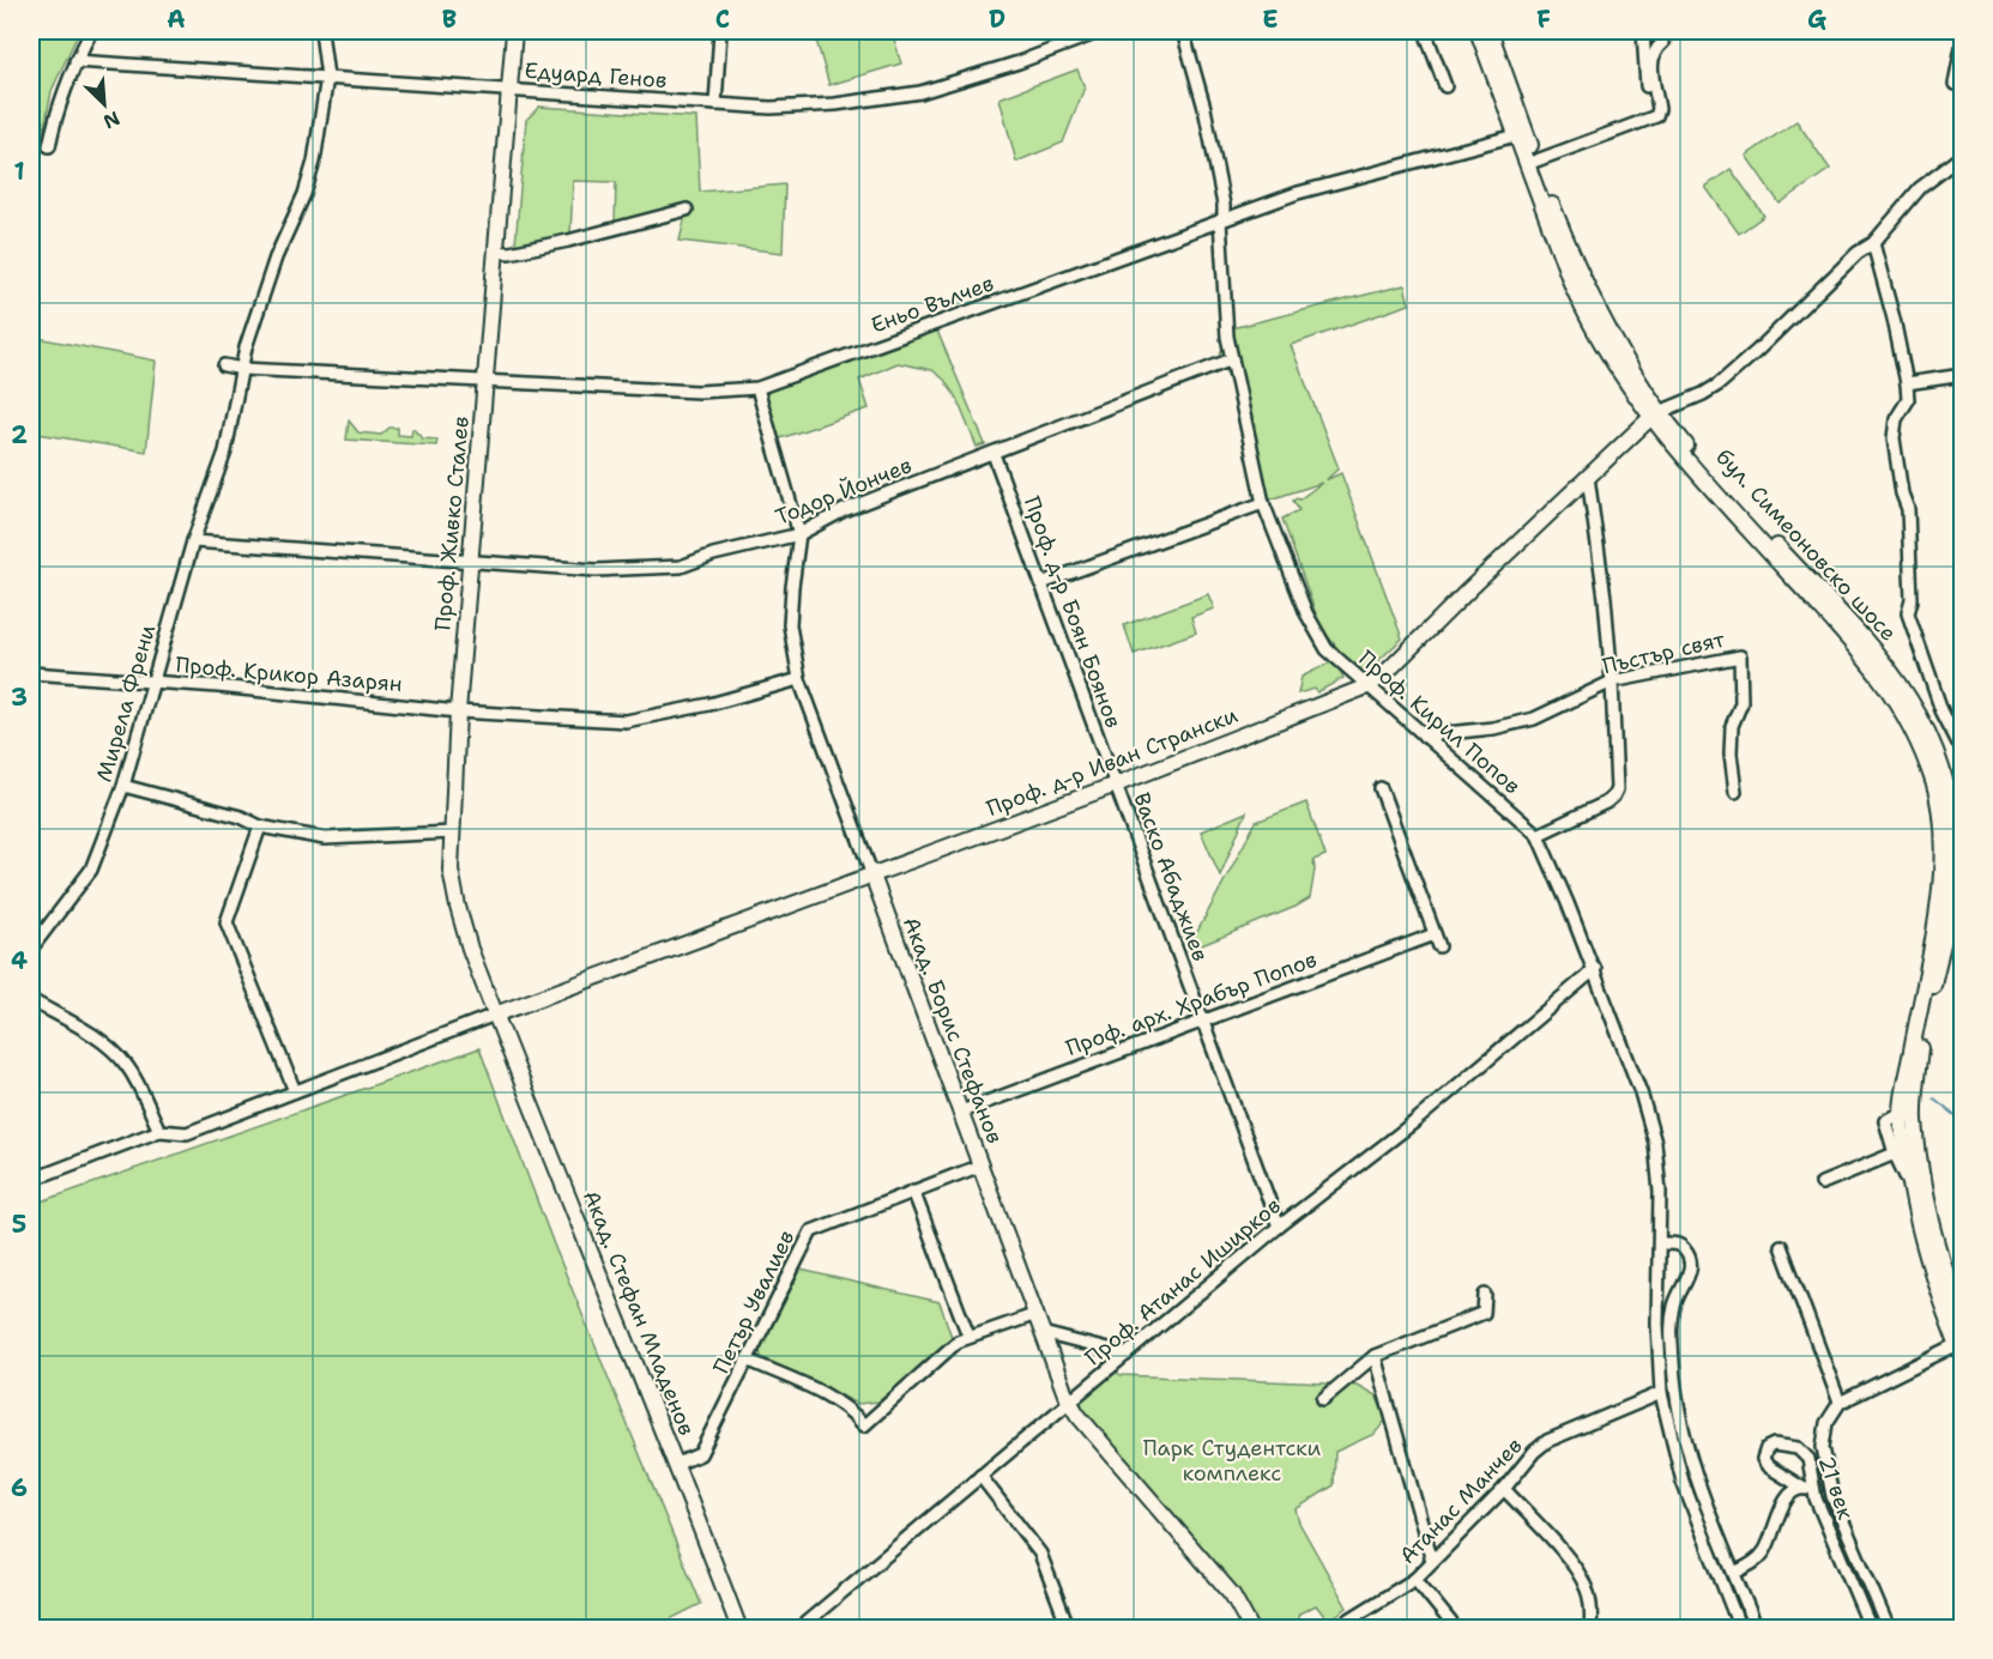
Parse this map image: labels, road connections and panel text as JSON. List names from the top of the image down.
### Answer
{
  "streets": {
    "street": [
      "Едуард Генов",
      "Еньо Вълчев",
      "Тодор Йончев",
      "Проф. Живко Сталев",
      "бул. Симеоновско шосе",
      "Проф. д-р Боян Боянов",
      "Пъстър свят",
      "Проф. Крикор Азарян",
      "Мирела Френи",
      "Проф. Кирил Попов",
      "Проф. д-р Иван Странски",
      "Васко Абаджиев",
      "Проф. арх. Храбър Попов",
      "Акад. Борис Стефанов",
      "Проф. Атанас Иширков",
      "Петър Увалиев",
      "Акад. Стефан Младенов",
      "21 век",
      "Атанас Манчев"
    ]
  },
  "crossings": [
    ["Едуард Генов", "Проф. Живко Сталев"],
    ["Едуард Генов", "Мирела Френи"],
    ["Еньо Вълчев", "Проф. Живко Сталев"],
    ["Еньо Вълчев", "бул. Симеоновско шосе"],
    ["Еньо Вълчев", "Мирела Френи"],
    ["Еньо Вълчев", "Проф. Кирил Попов"],
    ["Еньо Вълчев", "Акад. Борис Стефанов"],
    ["Тодор Йончев", "Проф. Живко Сталев"],
    ["Тодор Йончев", "Проф. д-р Боян Боянов"],
    ["Тодор Йончев", "Мирела Френи"],
    ["Тодор Йончев", "Проф. Кирил Попов"],
    ["Тодор Йончев", "Акад. Борис Стефанов"],
    ["Проф. Живко Сталев", "Проф. Крикор Азарян"],
    ["Проф. Живко Сталев", "Проф. д-р Иван Странски"],
    ["Проф. Живко Сталев", "Акад. Стефан Младенов"],
    ["бул. Симеоновско шосе", "Проф. д-р Иван Странски"],
    ["Проф. д-р Боян Боянов", "Проф. д-р Иван Странски"],
    ["Проф. д-р Боян Боянов", "Васко Абаджиев"],
    ["Пъстър свят", "Проф. Кирил Попов"],
    ["Проф. Крикор Азарян", "Мирела Френи"],
    ["Проф. Крикор Азарян", "Акад. Борис Стефанов"],
    ["Проф. Кирил Попов", "Проф. д-р Иван Странски"],
    ["Проф. Кирил Попов", "Проф. Атанас Иширков"],
    ["Проф. Кирил Попов", "Атанас Манчев"],
    ["Проф. д-р Иван Странски", "Васко Абаджиев"],
    ["Проф. д-р Иван Странски", "Акад. Борис Стефанов"],
    ["Проф. д-р Иван Странски", "Акад. Стефан Младенов"],
    ["Васко Абаджиев", "Проф. арх. Храбър Попов"],
    ["Васко Абаджиев", "Проф. Атанас Иширков"],
    ["Проф. арх. Храбър Попов", "Акад. Борис Стефанов"],
    ["Акад. Борис Стефанов", "Проф. Атанас Иширков"],
    ["Акад. Борис Стефанов", "Петър Увалиев"],
    ["Петър Увалиев", "Акад. Стефан Младенов"]
  ],
  "parks": ["Парк Студентски комплекс"],
  "north": "bottom right",
  "grid": {
    "columns": [
      "A",
      "B",
      "C",
      "D",
      "E",
      "F",
      "G"
    ],
    "rows": [
      "1",
      "2",
      "3",
      "4",
      "5",
      "6"
    ]
  }
}
